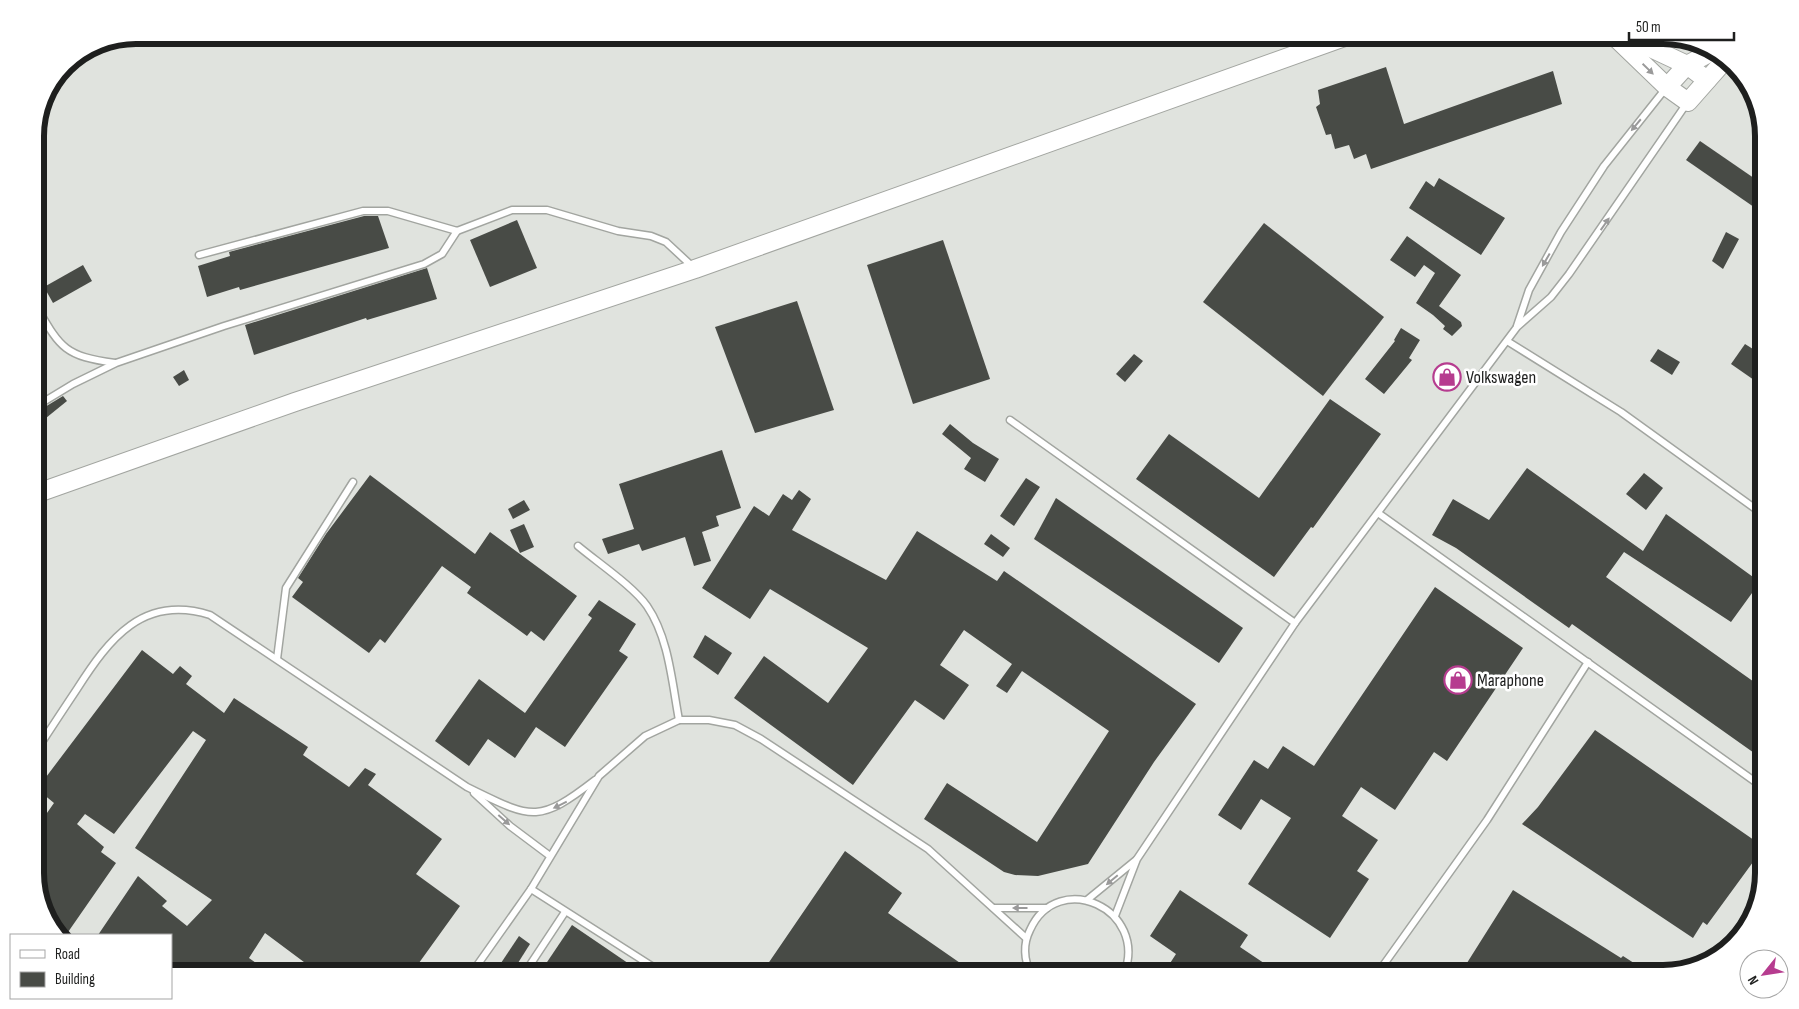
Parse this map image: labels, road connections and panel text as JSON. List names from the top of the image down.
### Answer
{
  "places": {
    "shop": ["Volkswagen", "Maraphone"]
  },
  "legend": ["Road", "Building"],
  "scale_bar": "50 m",
  "north": "bottom left"
}
